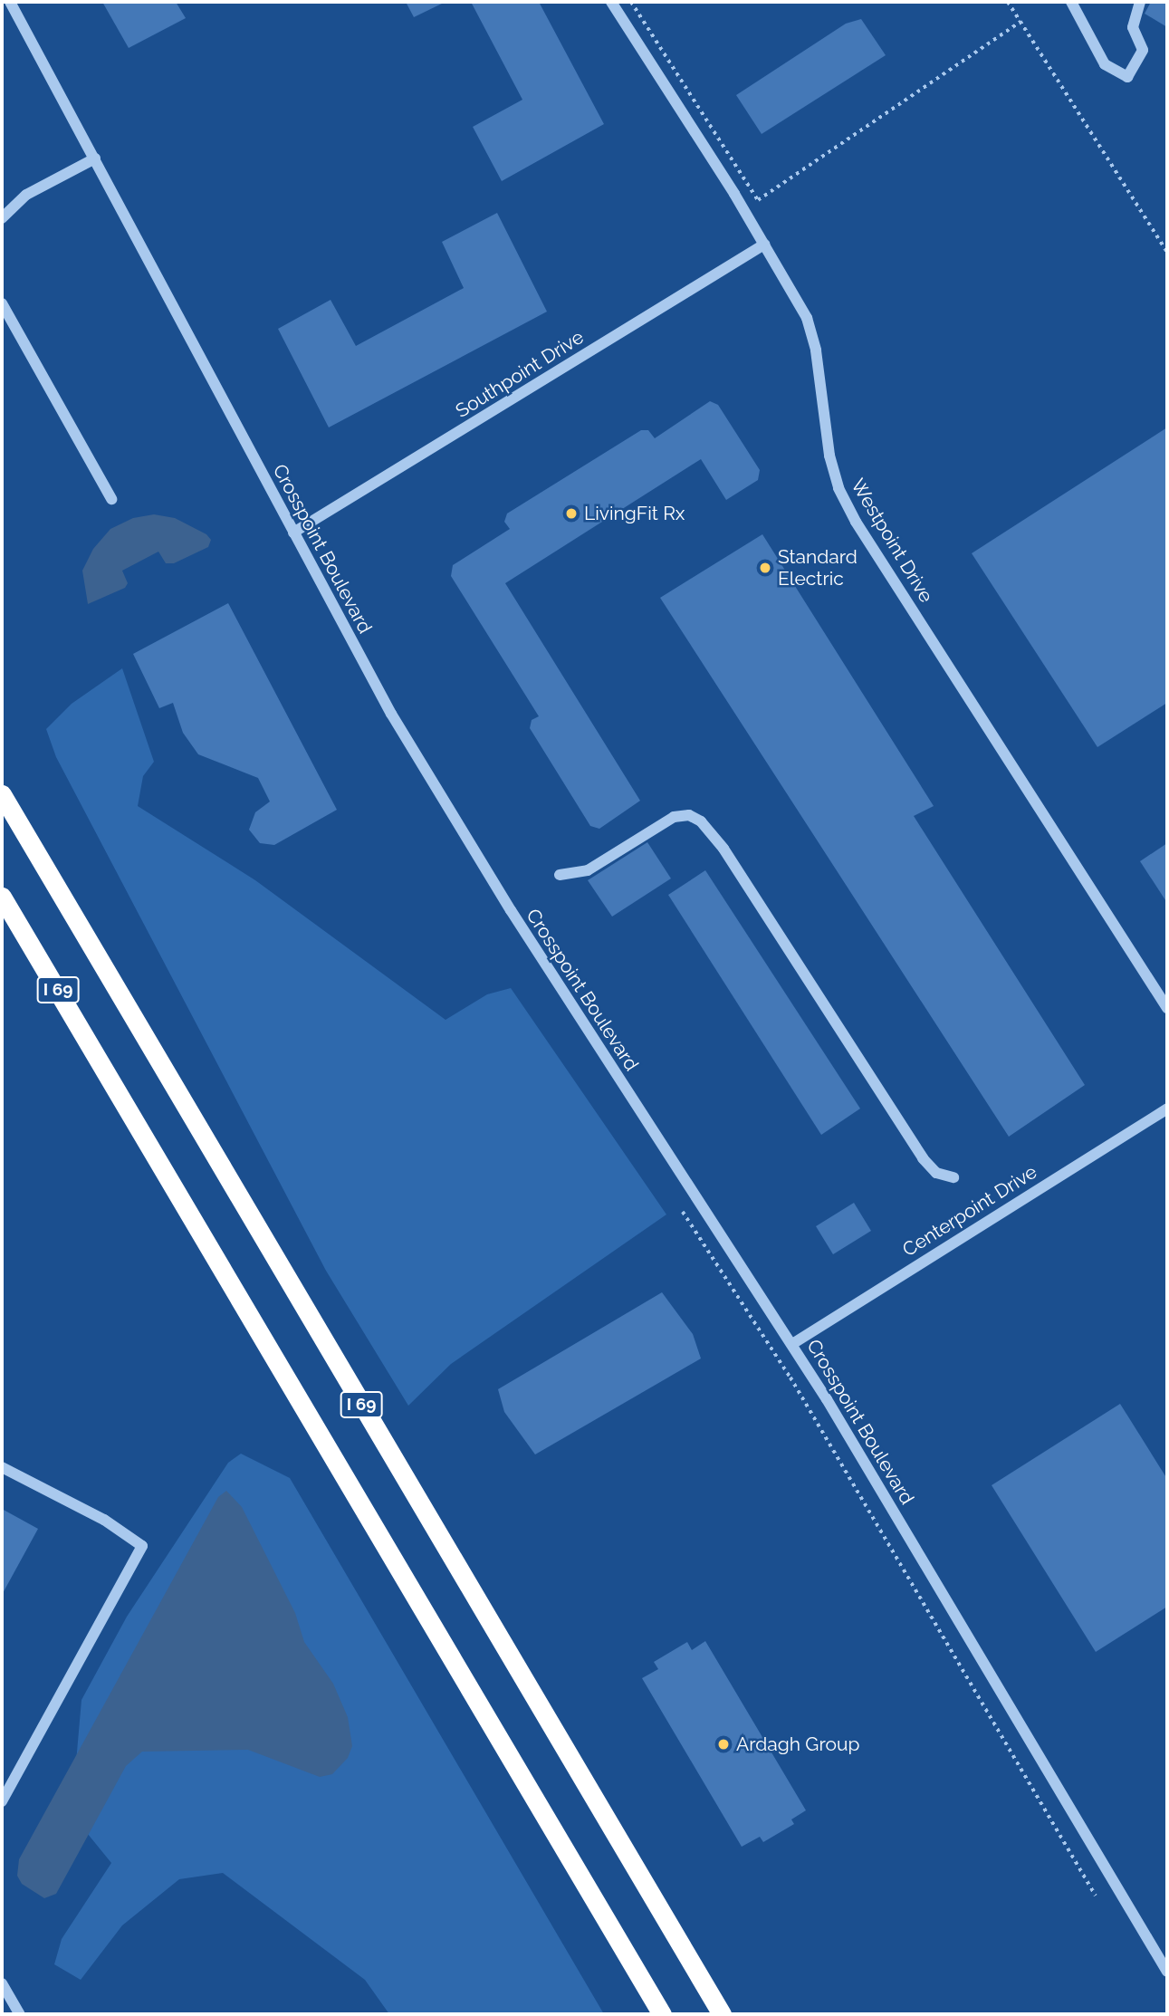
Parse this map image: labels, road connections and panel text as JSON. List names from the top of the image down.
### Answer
{
  "streets": {
    "highway": ["I 69"],
    "street": [
      "Southpoint Drive",
      "Westpoint Drive",
      "Crosspoint Boulevard",
      "Centerpoint Drive"
    ]
  },
  "crossings": [
    ["Southpoint Drive", "Westpoint Drive"],
    ["Southpoint Drive", "Crosspoint Boulevard"],
    ["Crosspoint Boulevard", "Centerpoint Drive"]
  ],
  "places": ["LivingFit Rx", "Standard Electric", "Ardagh Group"]
}
